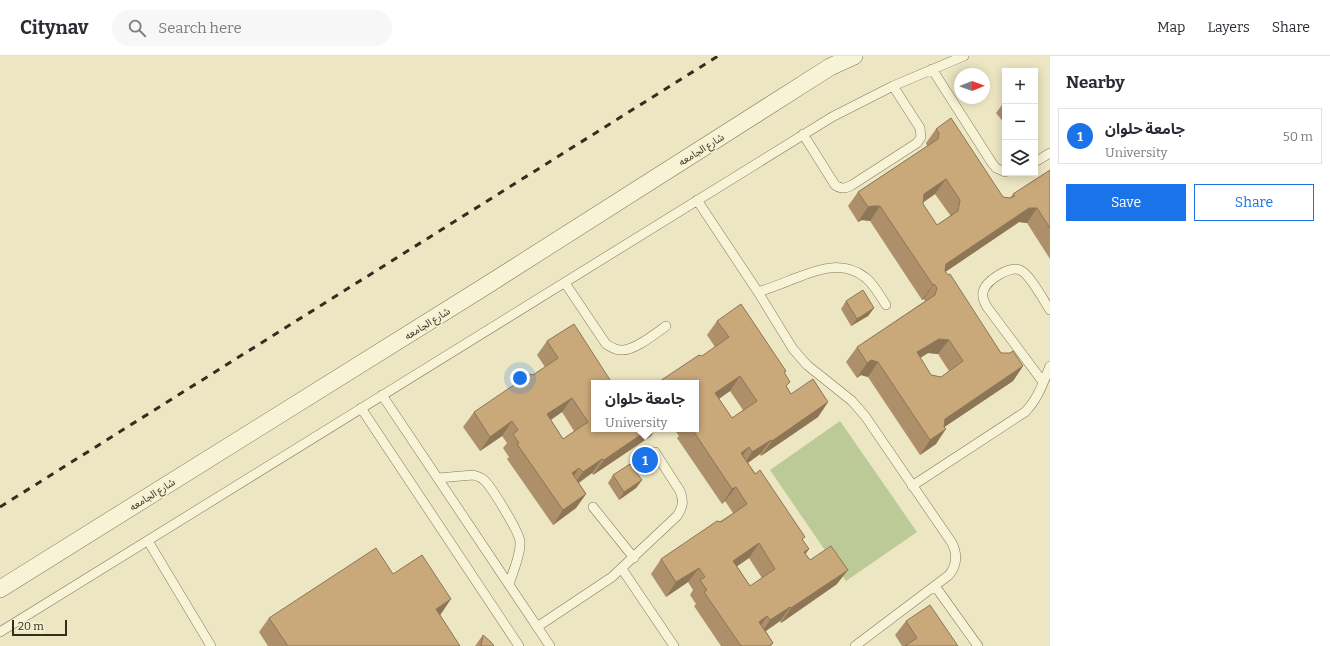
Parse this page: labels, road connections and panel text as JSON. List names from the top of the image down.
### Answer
{
  "streets": {
    "street": ["شارع الجامعه"]
  },
  "scale_bar": "20 m",
  "north": "right",
  "page": {
    "header": "Citynav",
    "search": "Search here",
    "nav": ["Map", "Layers", "Share"],
    "heading": "Nearby",
    "map_buttons": ["+", "−"],
    "list": [
      {
        "mark": "1",
        "name": "جامعة حلوان",
        "note": "University",
        "value": "50 m"
      }
    ],
    "buttons": ["Save", "Share"],
    "popup": ["جامعة حلوان", "University"],
    "pins": "1",
    "scale": "20 m"
  }
}
